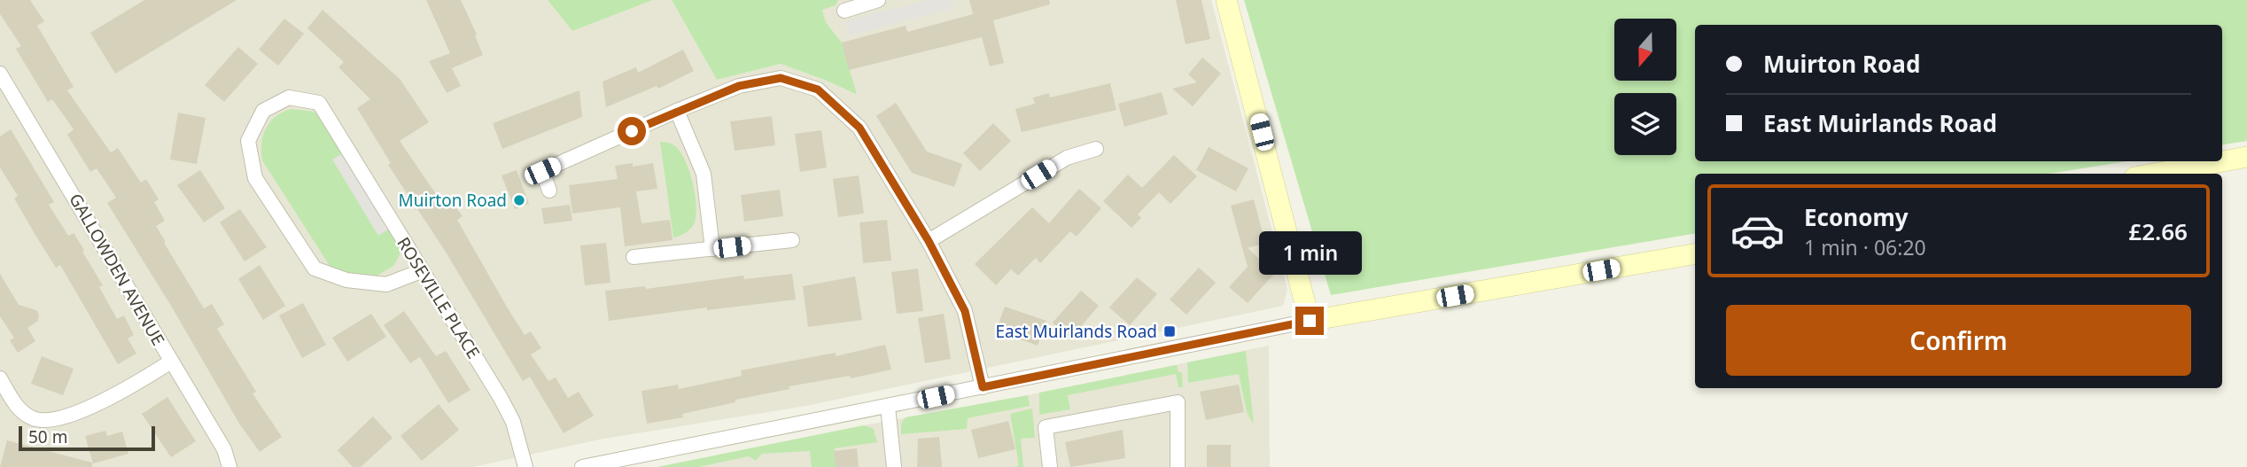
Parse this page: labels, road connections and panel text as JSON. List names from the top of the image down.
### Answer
{
  "streets": {
    "street": ["GALLOWDEN AVENUE", "ROSEVILLE PLACE"]
  },
  "places": {
    "other": ["Muirton Road"],
    "transit": ["East Muirlands Road"]
  },
  "scale_bar": "50 m",
  "north": "bottom",
  "page": {
    "banner": ["Muirton Road", "East Muirlands Road"],
    "list": [
      {
        "name": "Economy",
        "note": "1 min · 06:20",
        "value": "£2.66"
      }
    ],
    "bubble": "1 min",
    "buttons": "Confirm",
    "scale": "50 m"
  }
}
